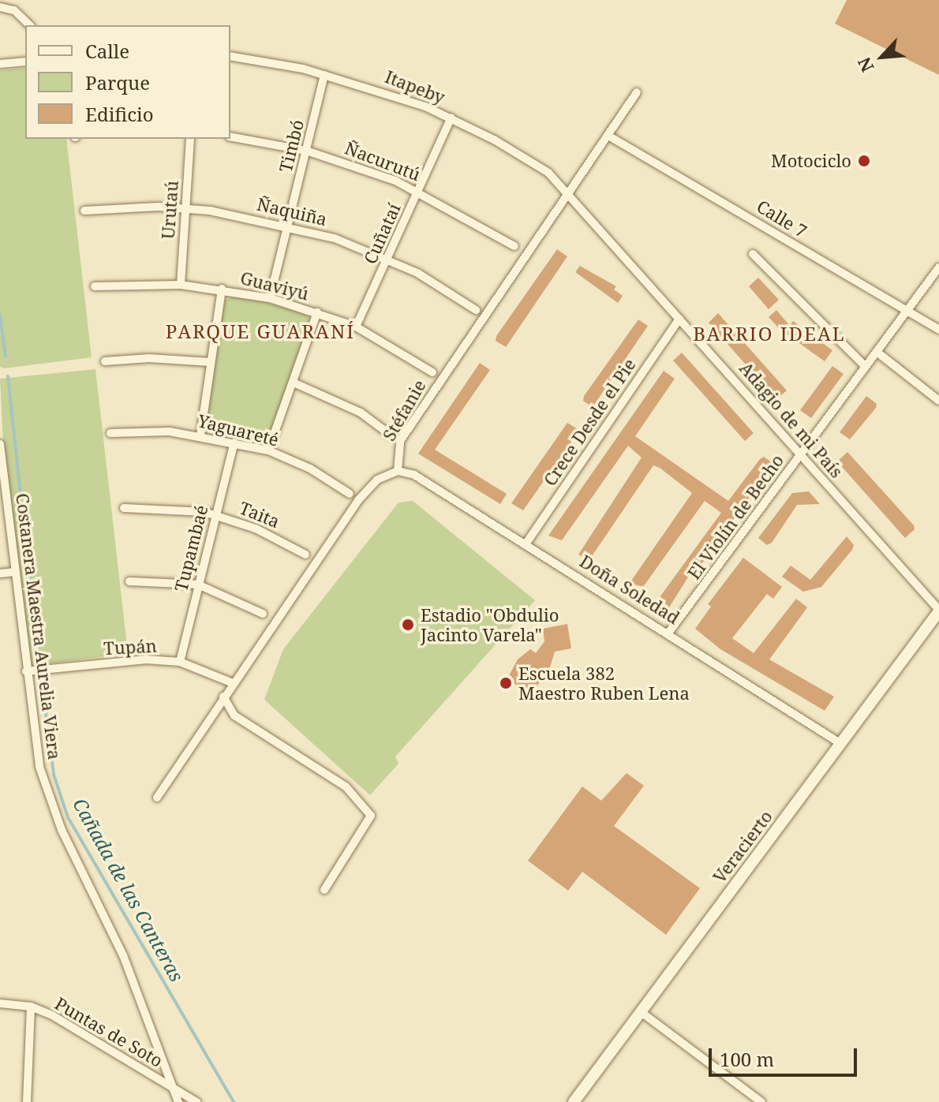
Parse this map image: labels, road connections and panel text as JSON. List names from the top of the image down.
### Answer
{
  "streets": {
    "street": [
      "Itapeby",
      "Timbó",
      "Ñacurutú",
      "Urutaú",
      "Ñaquiña",
      "Calle 7",
      "Cuñataí",
      "Guaviyú",
      "Stéfanie",
      "Adagio de mi País",
      "Crece Desde el Pie",
      "Yaguareté",
      "Taita",
      "El Violín de Becho",
      "Tupambaé",
      "Doña Soledad",
      "Costanera Maestra Aurelia Viera",
      "Tupán",
      "Veracierto",
      "Puntas de Soto"
    ]
  },
  "crossings": [
    ["Itapeby", "Timbó"],
    ["Itapeby", "Cuñataí"],
    ["Itapeby", "Stéfanie"],
    ["Itapeby", "Adagio de mi País"],
    ["Timbó", "Ñacurutú"],
    ["Timbó", "Ñaquiña"],
    ["Timbó", "Guaviyú"],
    ["Ñacurutú", "Cuñataí"],
    ["Urutaú", "Ñaquiña"],
    ["Urutaú", "Guaviyú"],
    ["Ñaquiña", "Cuñataí"],
    ["Calle 7", "Stéfanie"],
    ["Calle 7", "El Violín de Becho"],
    ["Cuñataí", "Guaviyú"],
    ["Stéfanie", "Adagio de mi País"],
    ["Stéfanie", "Doña Soledad"],
    ["Adagio de mi País", "Crece Desde el Pie"],
    ["Adagio de mi País", "El Violín de Becho"],
    ["Adagio de mi País", "Veracierto"],
    ["Crece Desde el Pie", "Doña Soledad"],
    ["Yaguareté", "Tupambaé"],
    ["Taita", "Tupambaé"],
    ["El Violín de Becho", "Doña Soledad"],
    ["Tupambaé", "Tupán"],
    ["Doña Soledad", "Veracierto"],
    ["Costanera Maestra Aurelia Viera", "Tupán"],
    ["Costanera Maestra Aurelia Viera", "Puntas de Soto"]
  ],
  "districts": ["PARQUE GUARANÍ", "BARRIO IDEAL"],
  "water": ["Cañada de las Canteras"],
  "places": ["Motociclo", "Estadio \"Obdulio Jacinto Varela\"", "Escuela 382 Maestro Ruben Lena"],
  "legend": ["Calle", "Parque", "Edificio"],
  "scale_bar": "100 m",
  "north": "bottom left"
}
